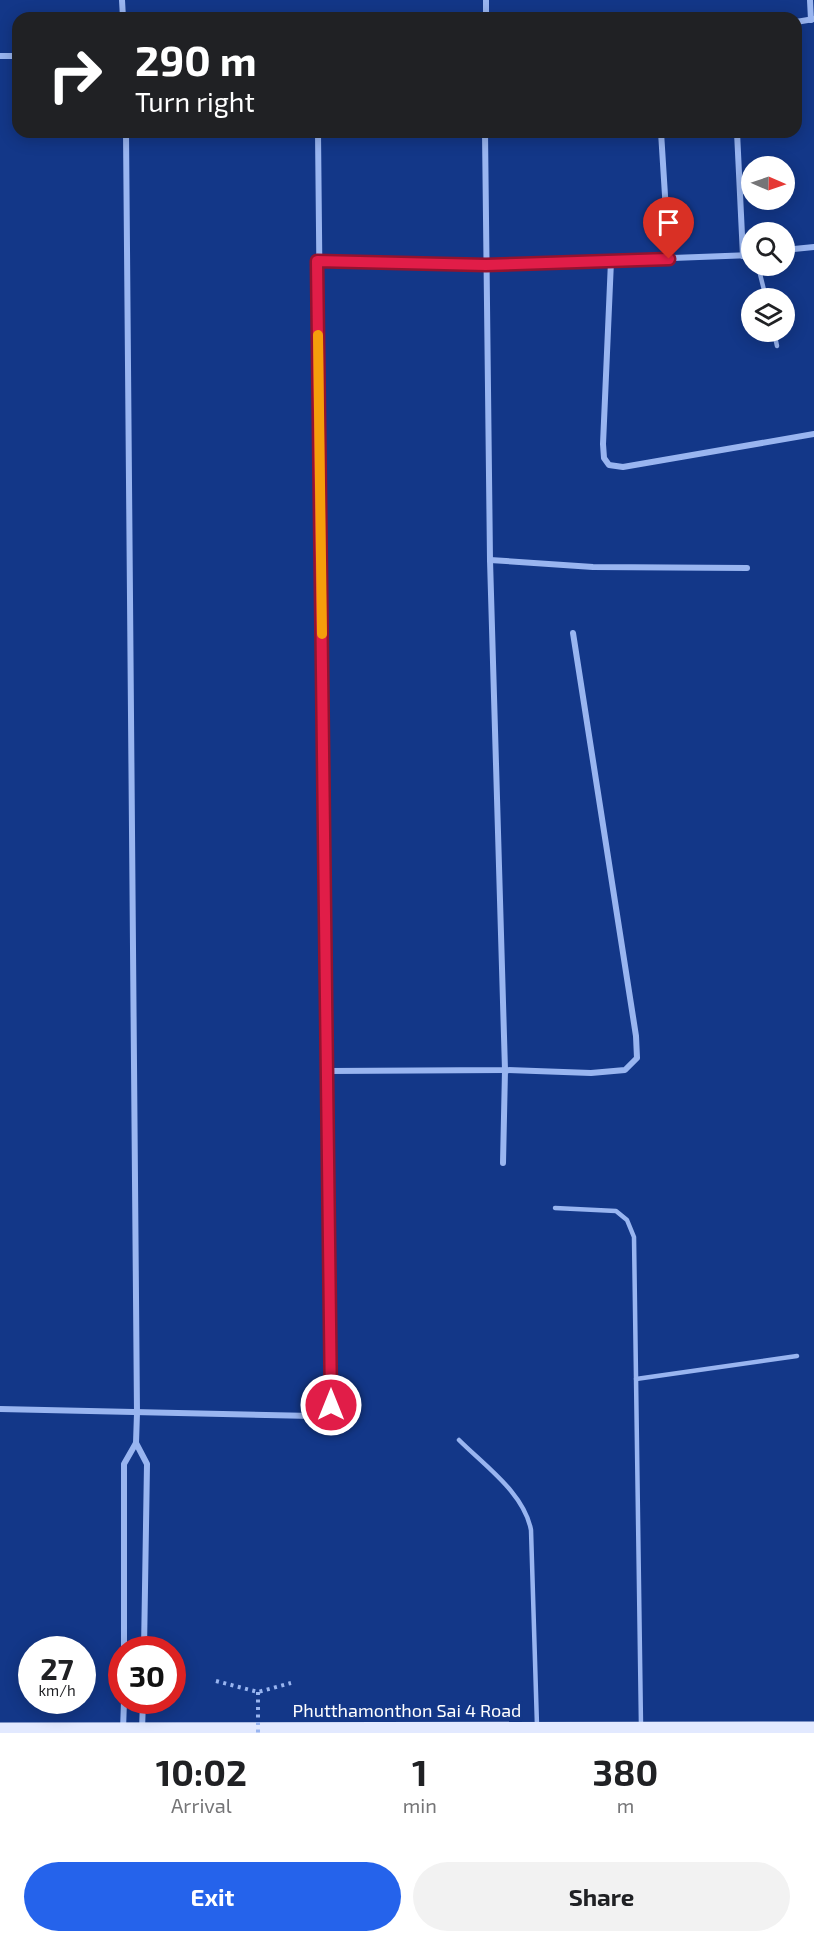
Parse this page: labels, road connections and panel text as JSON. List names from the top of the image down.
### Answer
{
  "streets": {
    "main road": ["Phutthamonthon Sai 4 Road"]
  },
  "north": "right",
  "page": {
    "turn": ["290 m", "Turn right"],
    "speed": "27 km/h",
    "limit": "30",
    "eta": [
      "10:02",
      "Arrival",
      "1",
      "min",
      "380",
      "m"
    ],
    "buttons": ["Exit", "Share"]
  }
}
